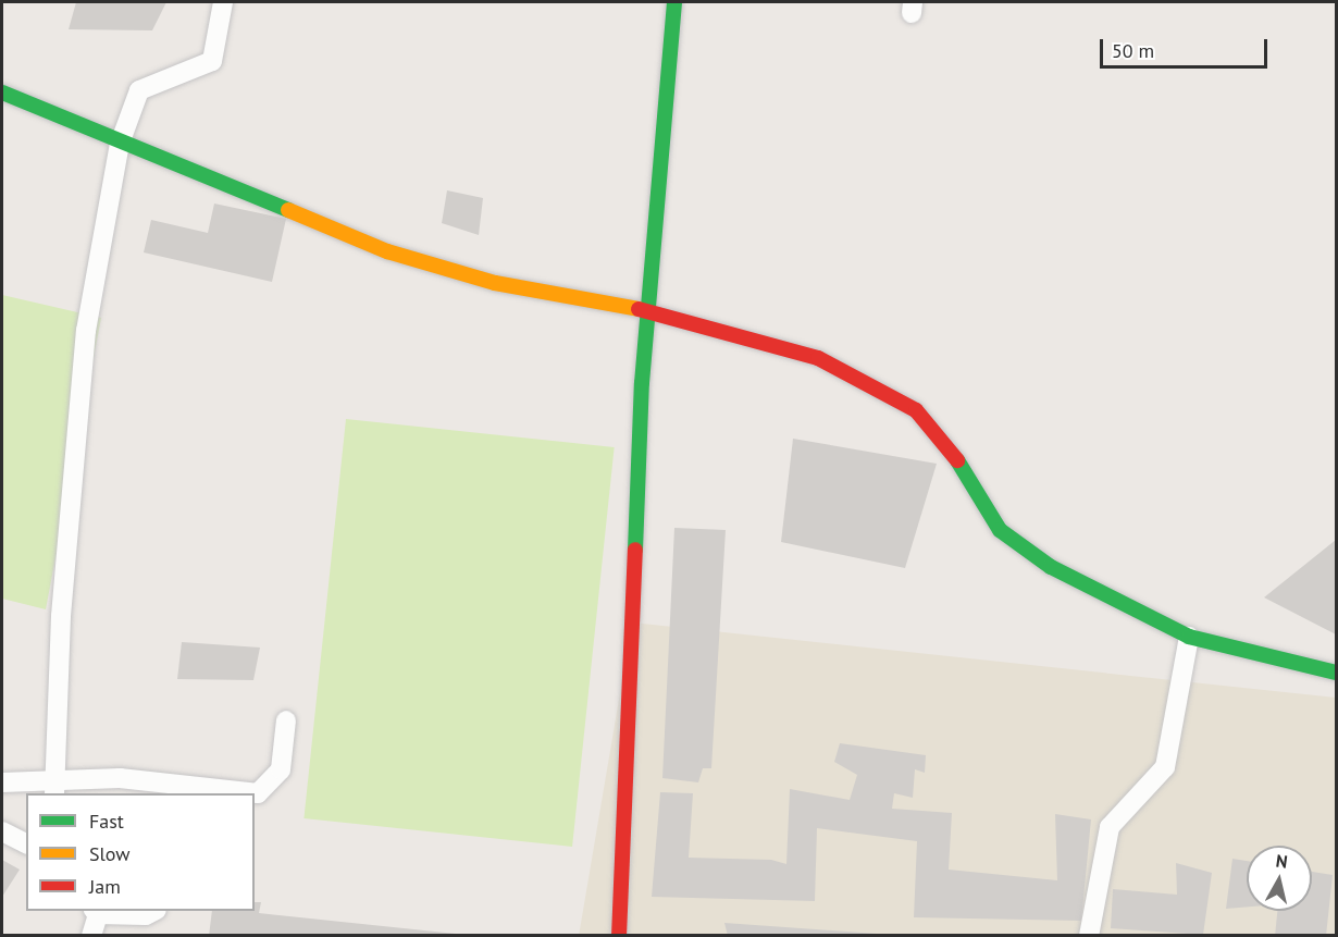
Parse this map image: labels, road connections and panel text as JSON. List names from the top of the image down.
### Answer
{
  "legend": ["Fast", "Slow", "Jam"],
  "scale_bar": "50 m",
  "north": "top"
}
